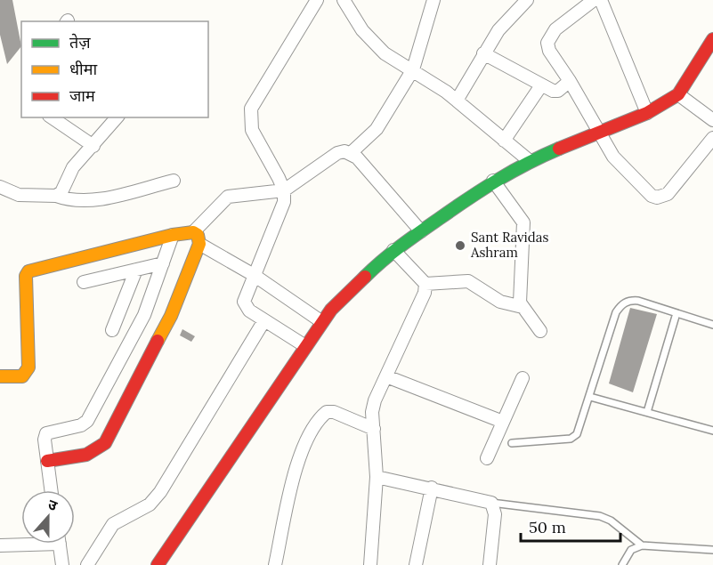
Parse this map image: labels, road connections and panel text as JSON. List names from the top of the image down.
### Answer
{
  "places": ["Sant Ravidas Ashram"],
  "legend": ["तेज़", "धीमा", "जाम"],
  "scale_bar": "50 m",
  "north": "top"
}
